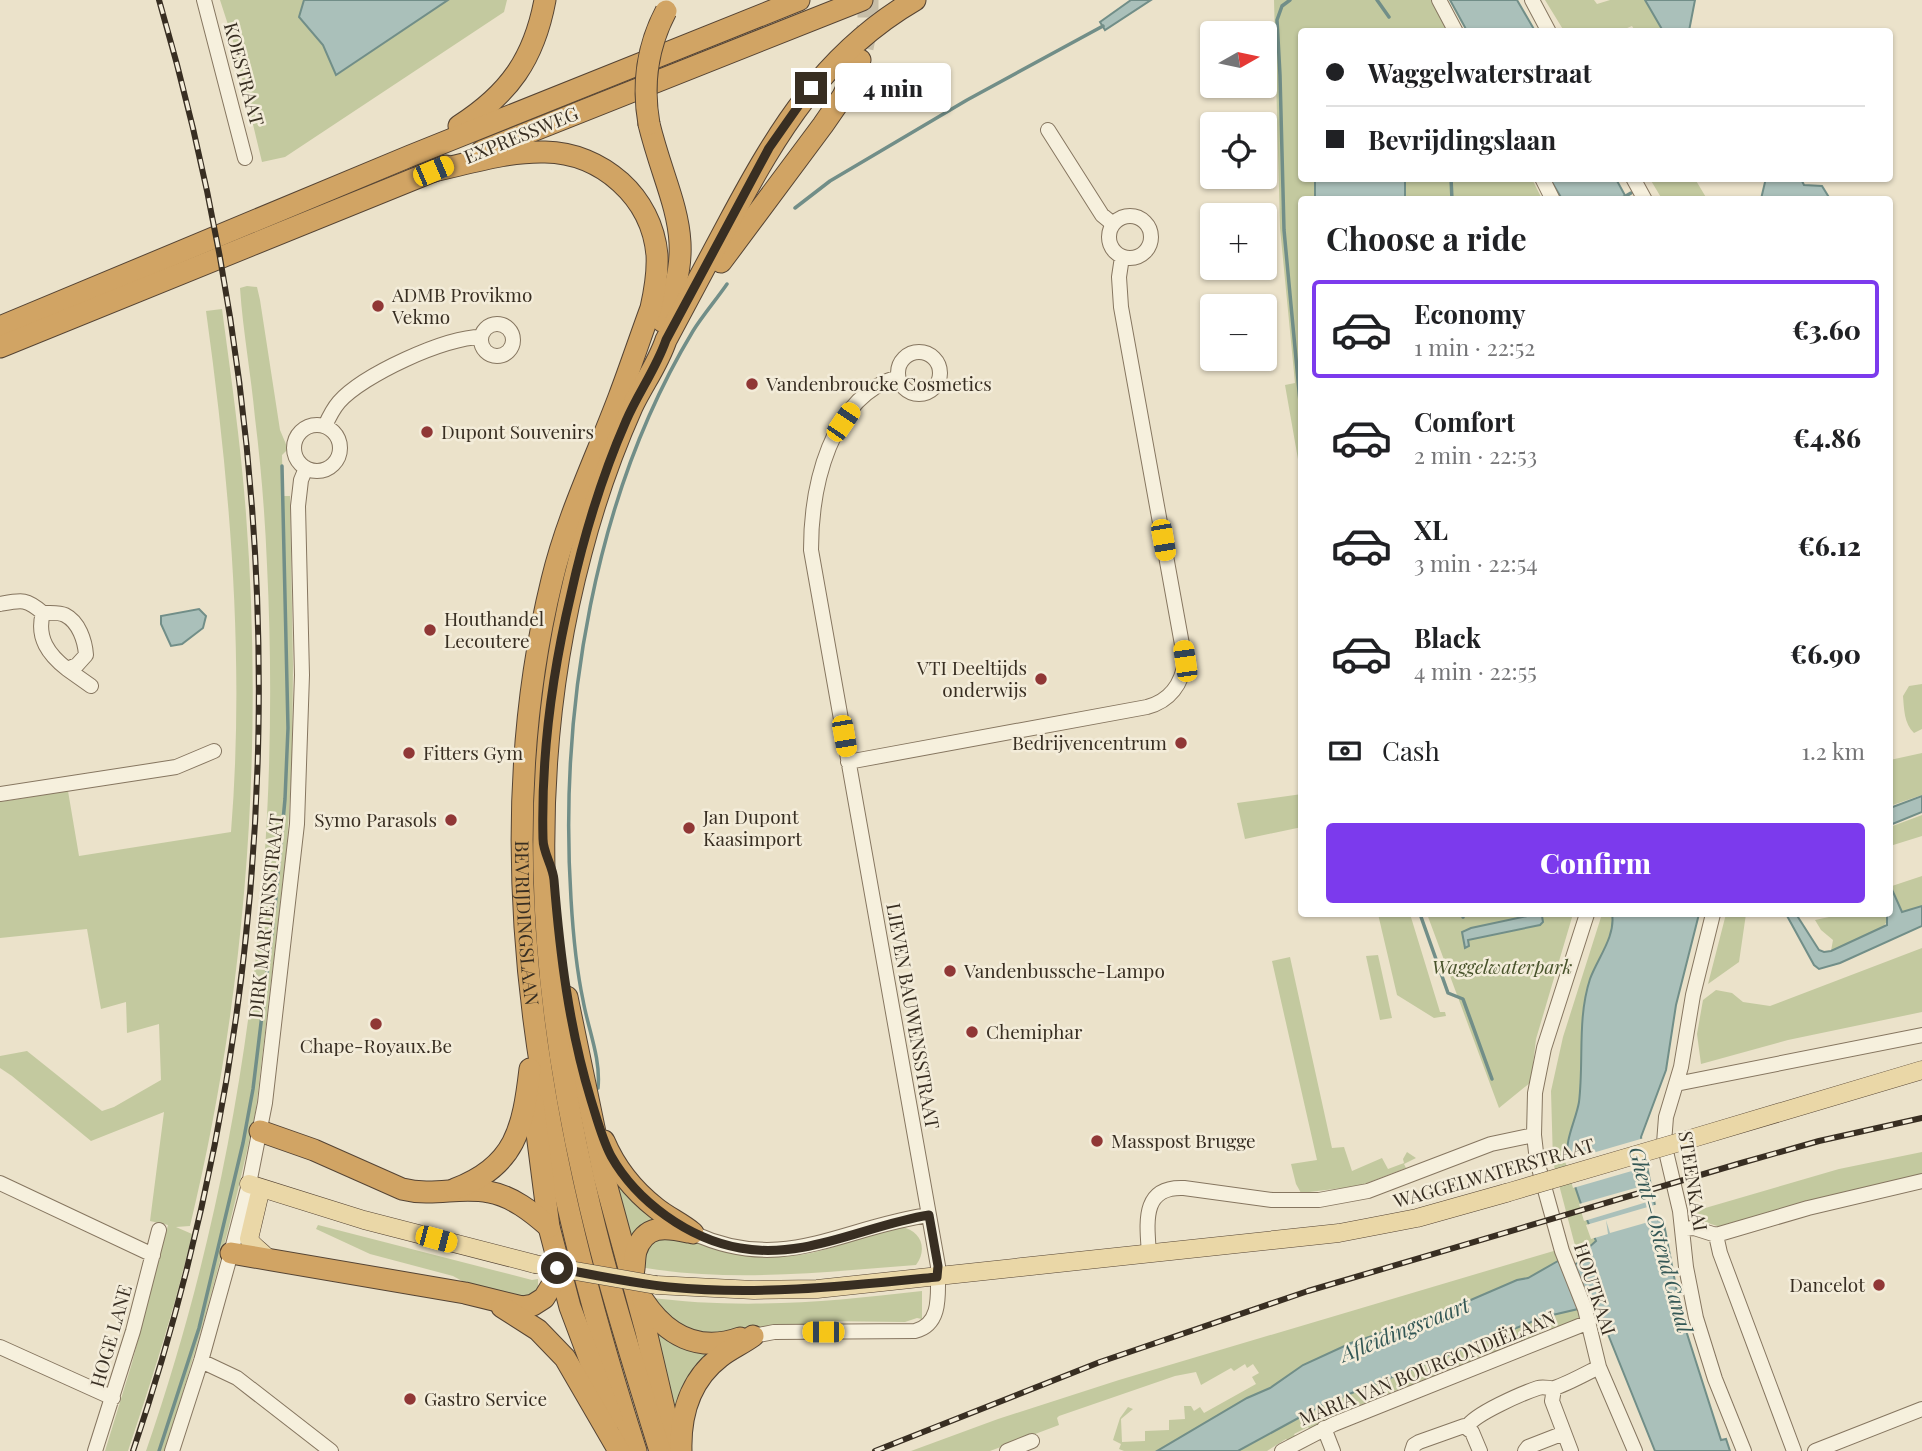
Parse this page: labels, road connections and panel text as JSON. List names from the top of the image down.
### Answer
{
  "streets": {
    "highway": ["EXPRESSWEG", "BEVRIJDINGSLAAN"],
    "main road": ["WAGGELWATERSTRAAT"],
    "street": [
      "KOESTRAAT",
      "DIRK MARTENSSTRAAT",
      "LIEVEN BAUWENSSTRAAT",
      "STEENKAAI",
      "HOUTKAAI",
      "HOGE LANE",
      "MARIA VAN BOURGONDIËLAAN"
    ]
  },
  "crossings": [
    ["DIRK MARTENSSTRAAT", "WAGGELWATERSTRAAT"],
    ["LIEVEN BAUWENSSTRAAT", "WAGGELWATERSTRAAT"],
    ["WAGGELWATERSTRAAT", "HOUTKAAI"],
    ["HOUTKAAI", "MARIA VAN BOURGONDIËLAAN"]
  ],
  "water": ["Ghent–Ostend Canal", "Afleidingsvaart"],
  "parks": ["Waggelwaterpark"],
  "places": [
    "ADMB Provikmo Vekmo",
    "Vandenbroucke Cosmetics",
    "Dupont Souvenirs",
    "Houthandel Lecoutere",
    "VTI Deeltijds onderwijs",
    "Bedrijvencentrum",
    "Fitters Gym",
    "Symo Parasols",
    "Jan Dupont Kaasimport",
    "Vandenbussche-Lampo",
    "Chape-Royaux.Be",
    "Chemiphar",
    "Masspost Brugge",
    "Dancelot",
    "Gastro Service"
  ],
  "north": "right",
  "page": {
    "map_buttons": ["+", "−"],
    "banner": ["Waggelwaterstraat", "Bevrijdingslaan"],
    "bubble": "4 min",
    "heading": "Choose a ride",
    "list": [
      {
        "name": "Economy",
        "note": "1 min · 22:52",
        "value": "€3.60"
      },
      {
        "name": "Comfort",
        "note": "2 min · 22:53",
        "value": "€4.86"
      },
      {
        "name": "XL",
        "note": "3 min · 22:54",
        "value": "€6.12"
      },
      {
        "name": "Black",
        "note": "4 min · 22:55",
        "value": "€6.90"
      }
    ],
    "pay": ["Cash", "1.2 km"],
    "buttons": "Confirm"
  }
}
